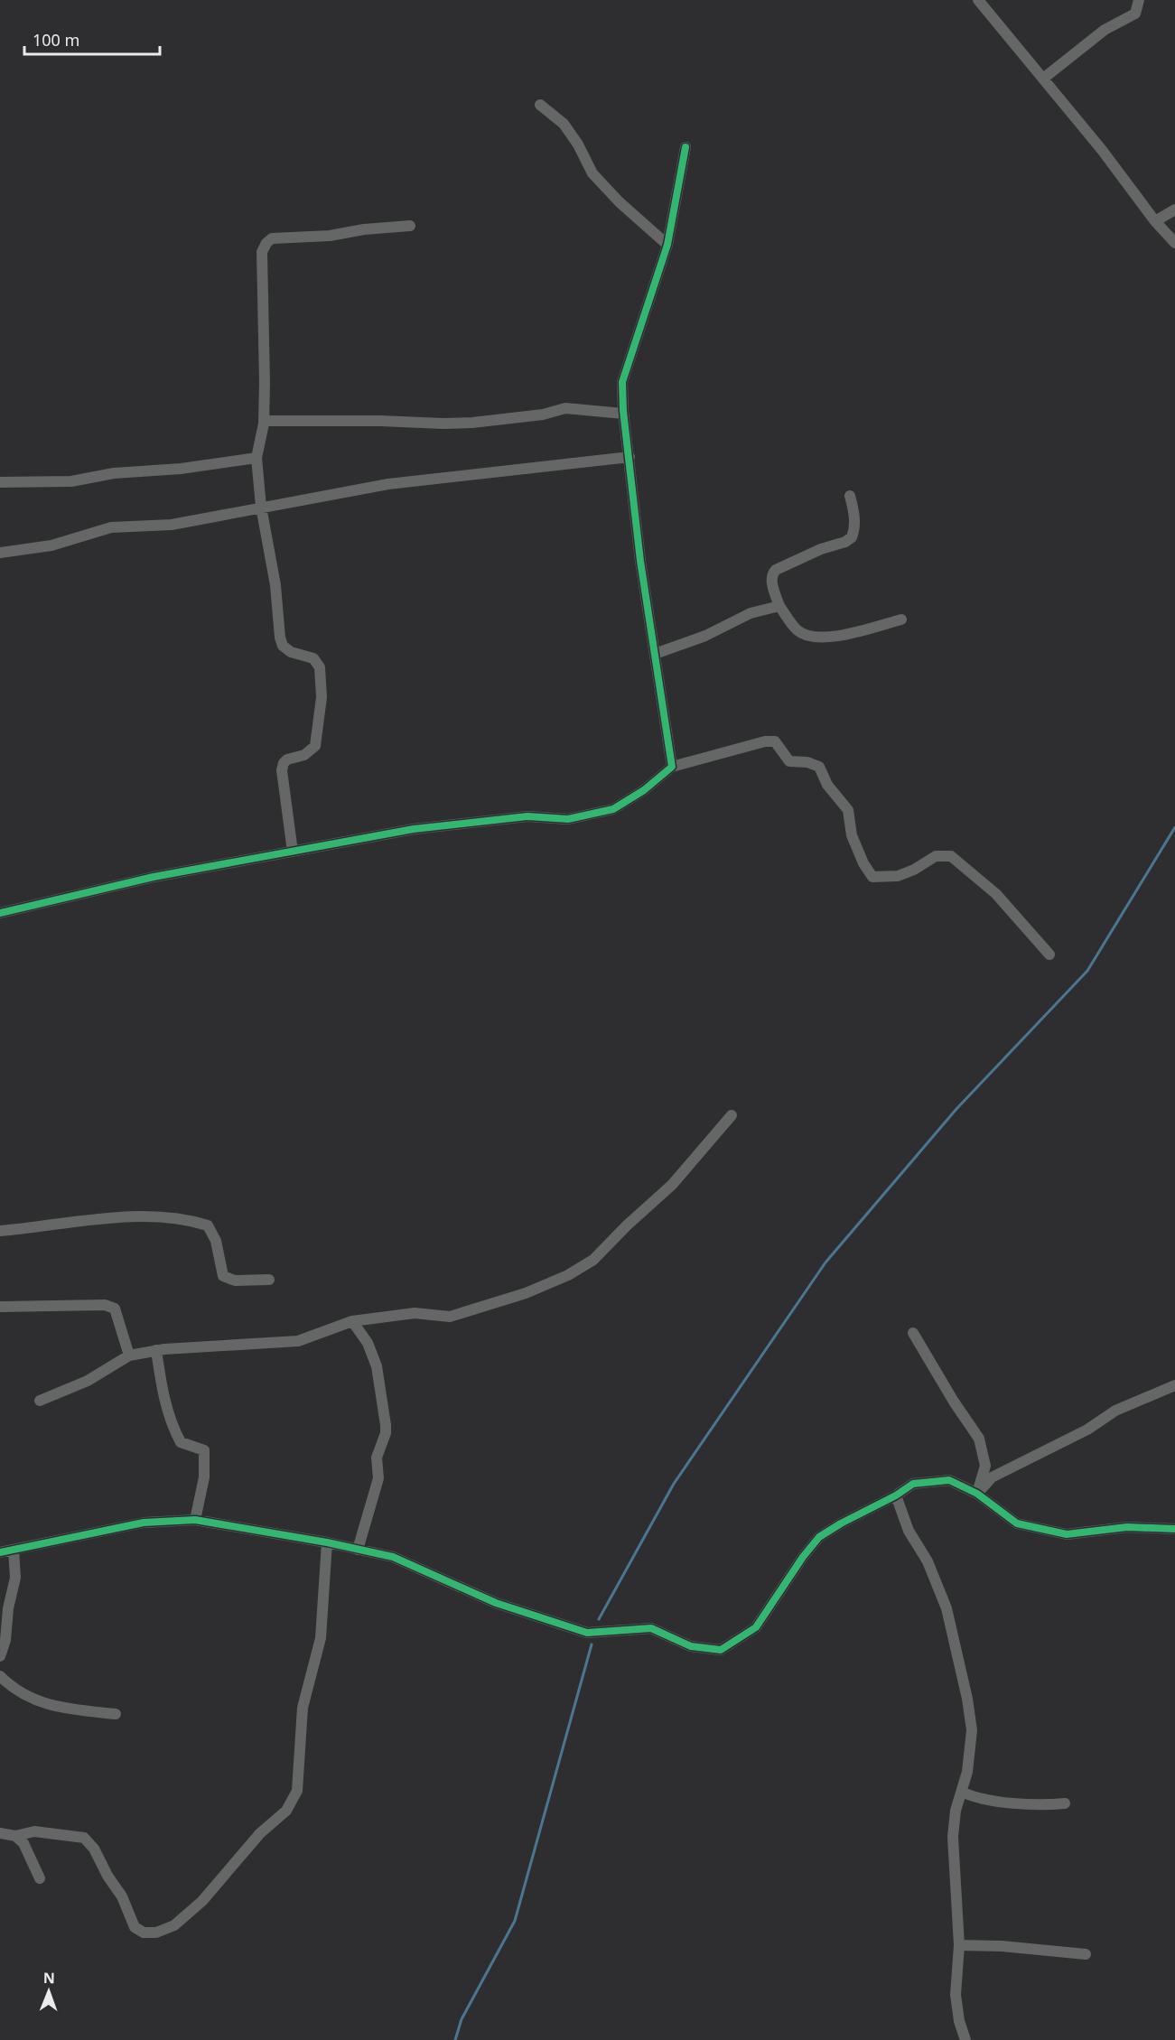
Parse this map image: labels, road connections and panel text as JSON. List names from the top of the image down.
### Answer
{
  "scale_bar": "100 m",
  "north": "top"
}
